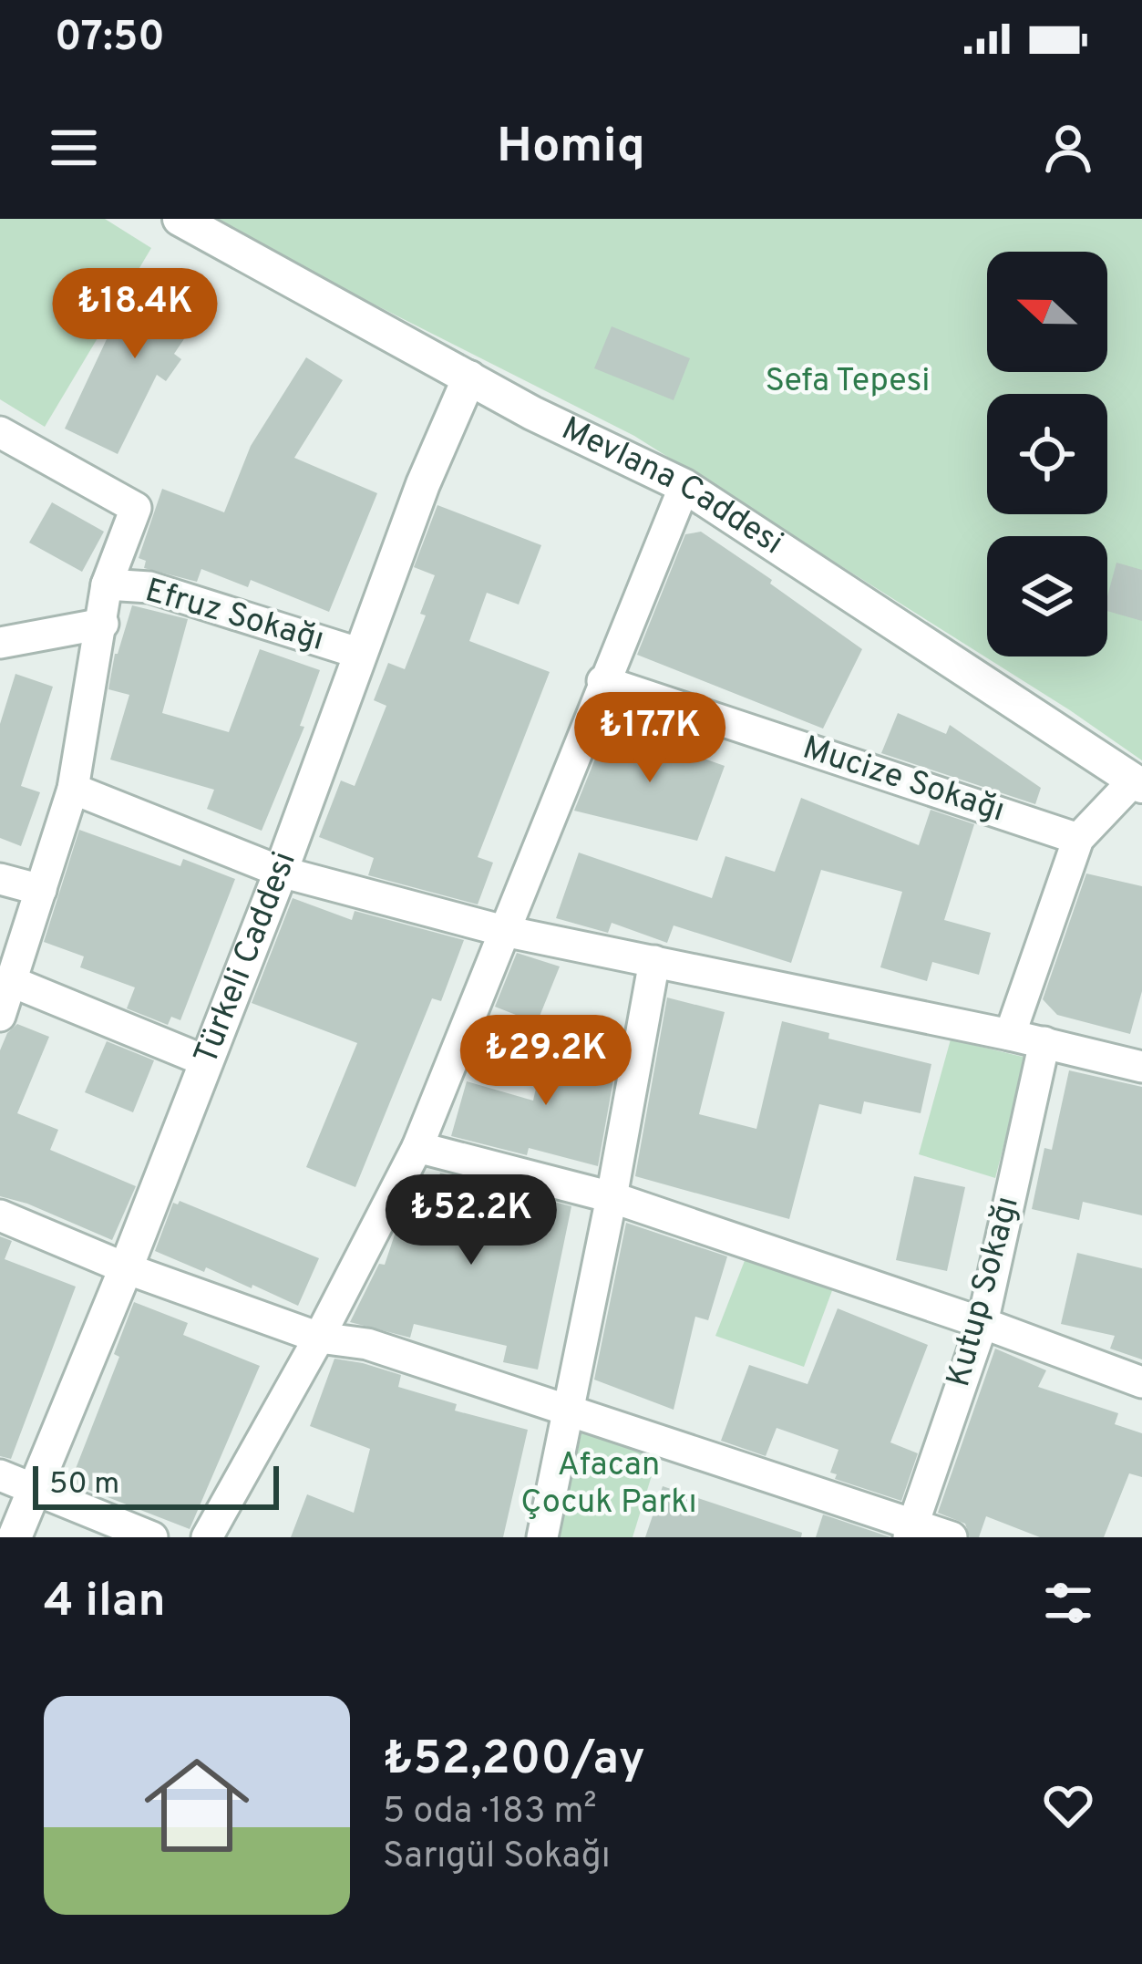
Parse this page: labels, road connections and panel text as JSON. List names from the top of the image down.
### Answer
{
  "streets": {
    "street": [
      "Mevlana Caddesi",
      "Efruz Sokağı",
      "Mucize Sokağı",
      "Türkeli Caddesi",
      "Kutup Sokağı"
    ]
  },
  "crossings": [
    ["Mevlana Caddesi", "Türkeli Caddesi"],
    ["Efruz Sokağı", "Türkeli Caddesi"]
  ],
  "parks": ["Sefa Tepesi", "Afacan Çocuk Parkı"],
  "scale_bar": "50 m",
  "north": "left",
  "page": {
    "status": "07:50",
    "header": "Homiq",
    "price": [
      "₺18.4K",
      "₺17.7K",
      "₺29.2K",
      "₺52.2K"
    ],
    "scale": "50 m",
    "heading": "4 ilan",
    "list": [
      {
        "name": "₺52,200/ay",
        "note": "5 oda · 183 m² · Sarıgül Sokağı"
      }
    ]
  }
}
